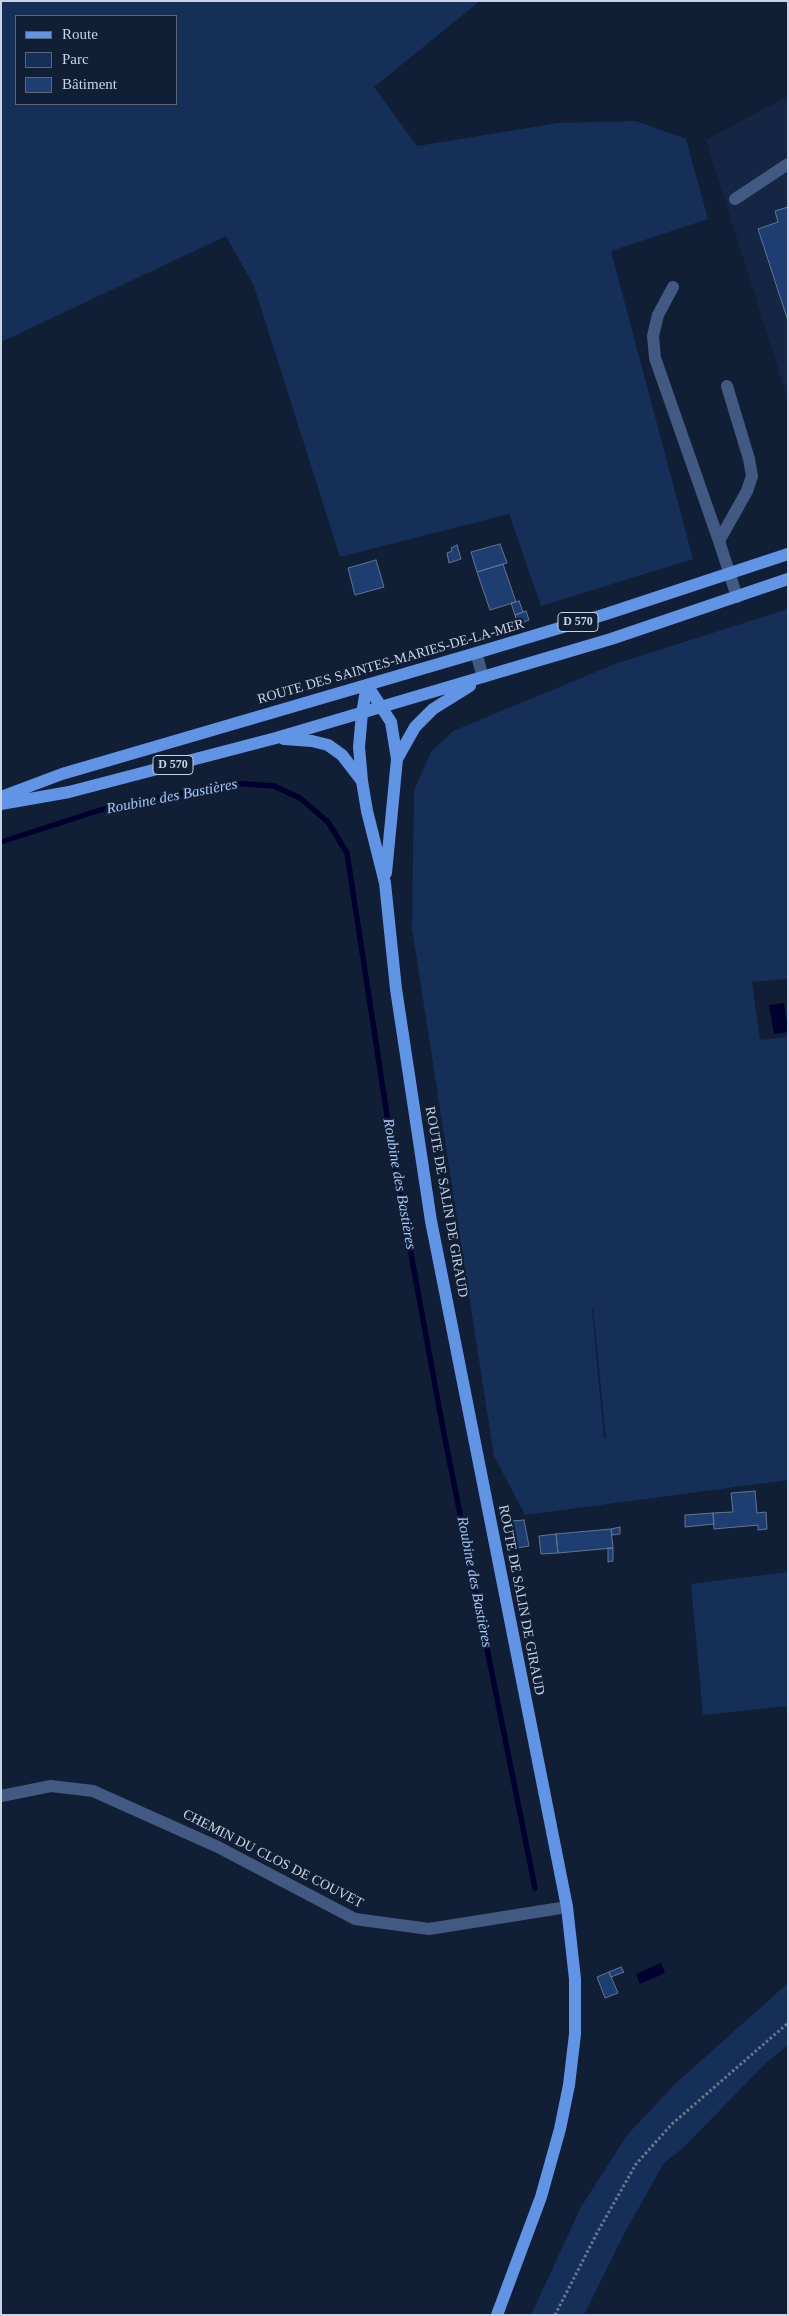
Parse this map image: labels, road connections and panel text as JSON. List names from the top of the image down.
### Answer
{
  "streets": {
    "main road": ["D 570", "ROUTE DES SAINTES-MARIES-DE-LA-MER", "ROUTE DE SALIN DE GIRAUD"],
    "street": ["CHEMIN DU CLOS DE COUVET"]
  },
  "crossings": [
    ["D 570", "ROUTE DE SALIN DE GIRAUD"],
    ["ROUTE DES SAINTES-MARIES-DE-LA-MER", "ROUTE DE SALIN DE GIRAUD"],
    ["ROUTE DE SALIN DE GIRAUD", "CHEMIN DU CLOS DE COUVET"]
  ],
  "water": ["Roubine des Bastières"],
  "legend": ["Route", "Parc", "Bâtiment"]
}
